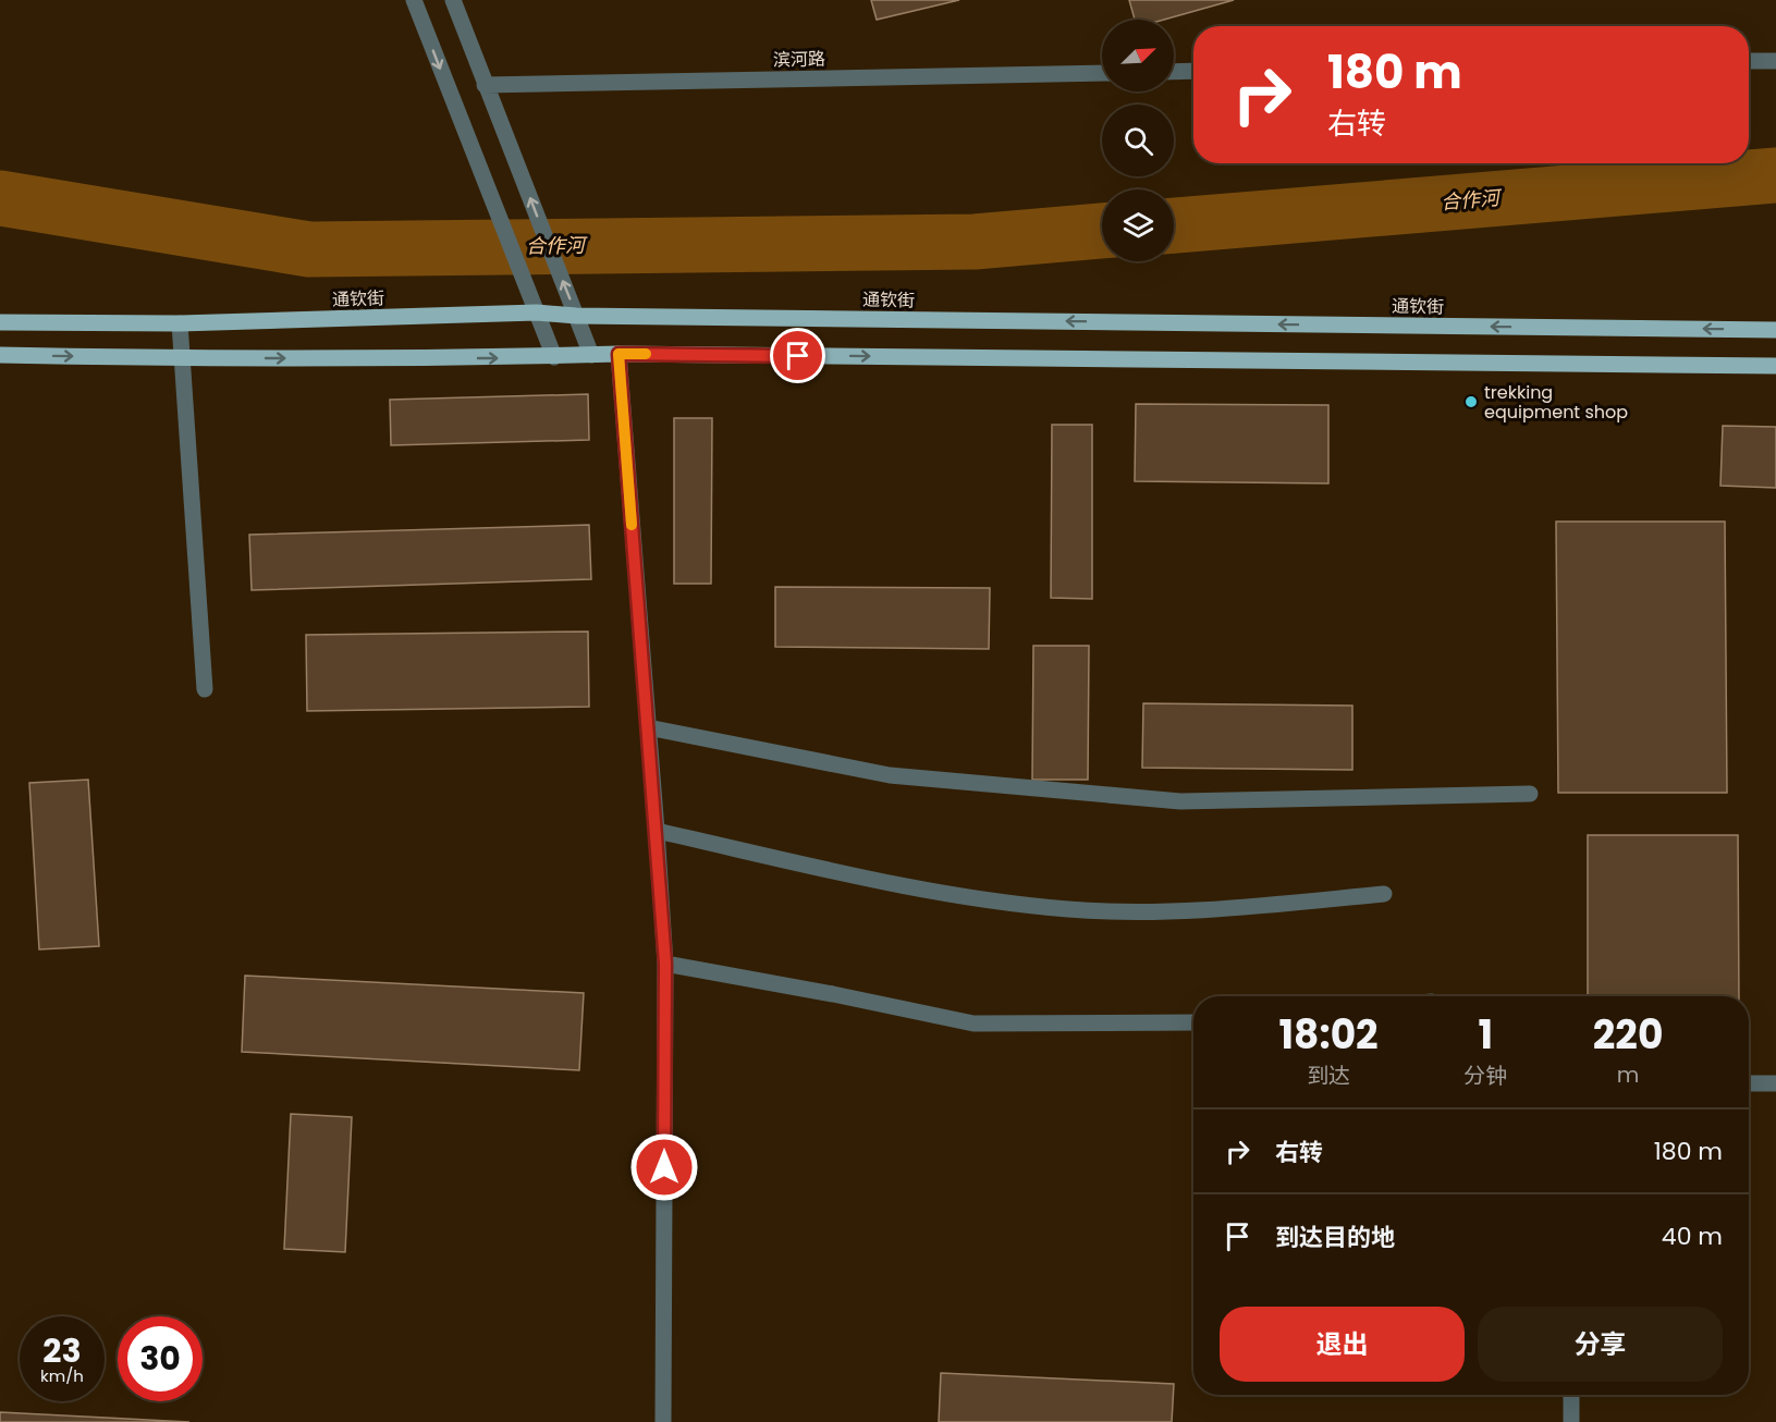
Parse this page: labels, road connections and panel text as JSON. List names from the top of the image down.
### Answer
{
  "streets": {
    "main road": ["通钦街"],
    "street": ["滨河路"]
  },
  "water": ["合作河"],
  "places": ["trekking equipment shop"],
  "north": "top right",
  "page": {
    "turn": ["180 m", "右转"],
    "eta": [
      "18:02",
      "到达",
      "1",
      "分钟",
      "220",
      "m"
    ],
    "list": [
      {
        "name": "右转",
        "value": "180 m"
      },
      {
        "name": "到达目的地",
        "value": "40 m"
      }
    ],
    "buttons": ["退出", "分享"],
    "speed": "23 km/h",
    "limit": "30"
  }
}
